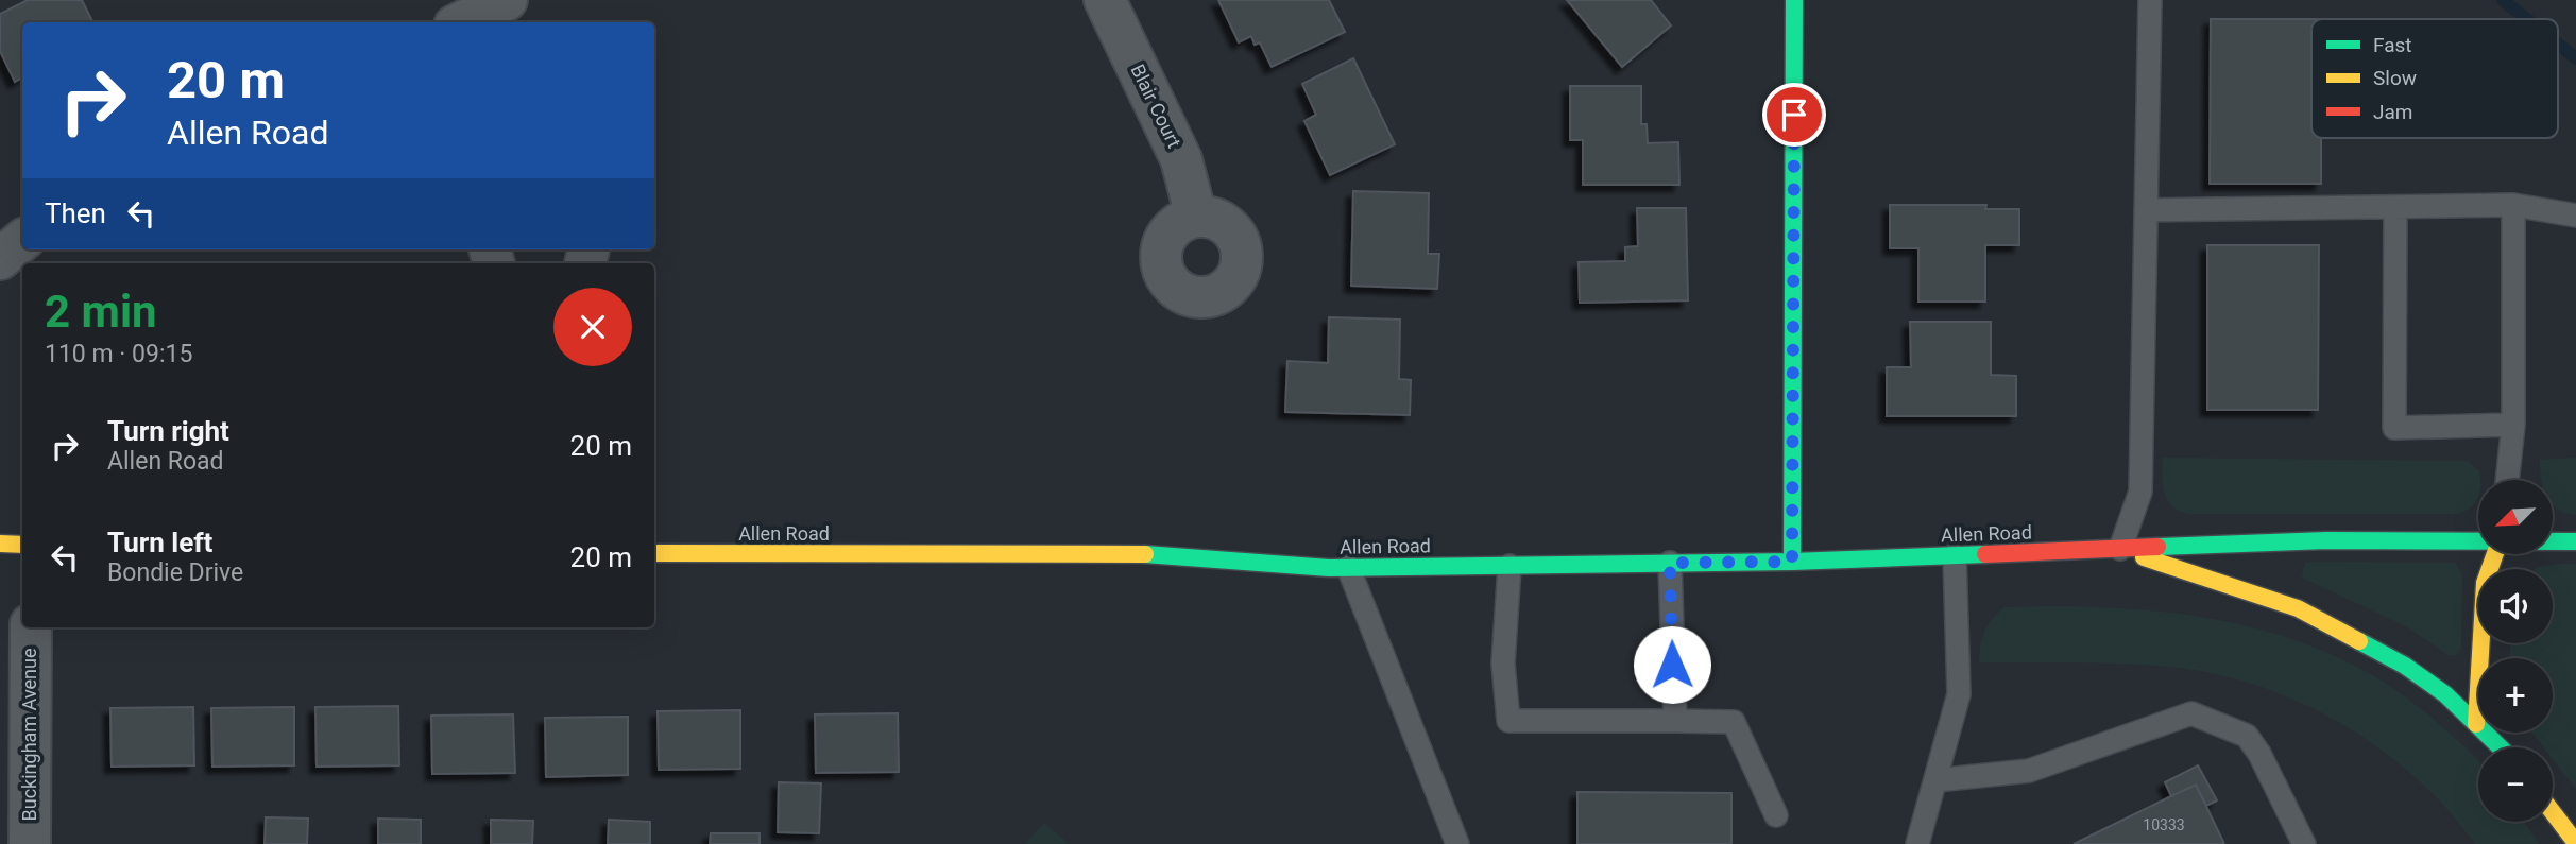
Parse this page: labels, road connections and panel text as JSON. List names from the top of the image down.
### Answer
{
  "streets": {
    "main road": ["Allen Road"],
    "street": ["Blair Court", "Buckingham Avenue"]
  },
  "house_numbers": ["10333"],
  "legend": ["Fast", "Slow", "Jam"],
  "north": "bottom left",
  "page": {
    "turn": ["20 m", "Allen Road"],
    "then": "Then",
    "heading": ["2 min", "110 m · 09:15"],
    "list": [
      {
        "name": "Turn right",
        "note": "Allen Road",
        "value": "20 m"
      },
      {
        "name": "Turn left",
        "note": "Bondie Drive",
        "value": "20 m"
      }
    ],
    "map_buttons": ["+", "−"]
  }
}
